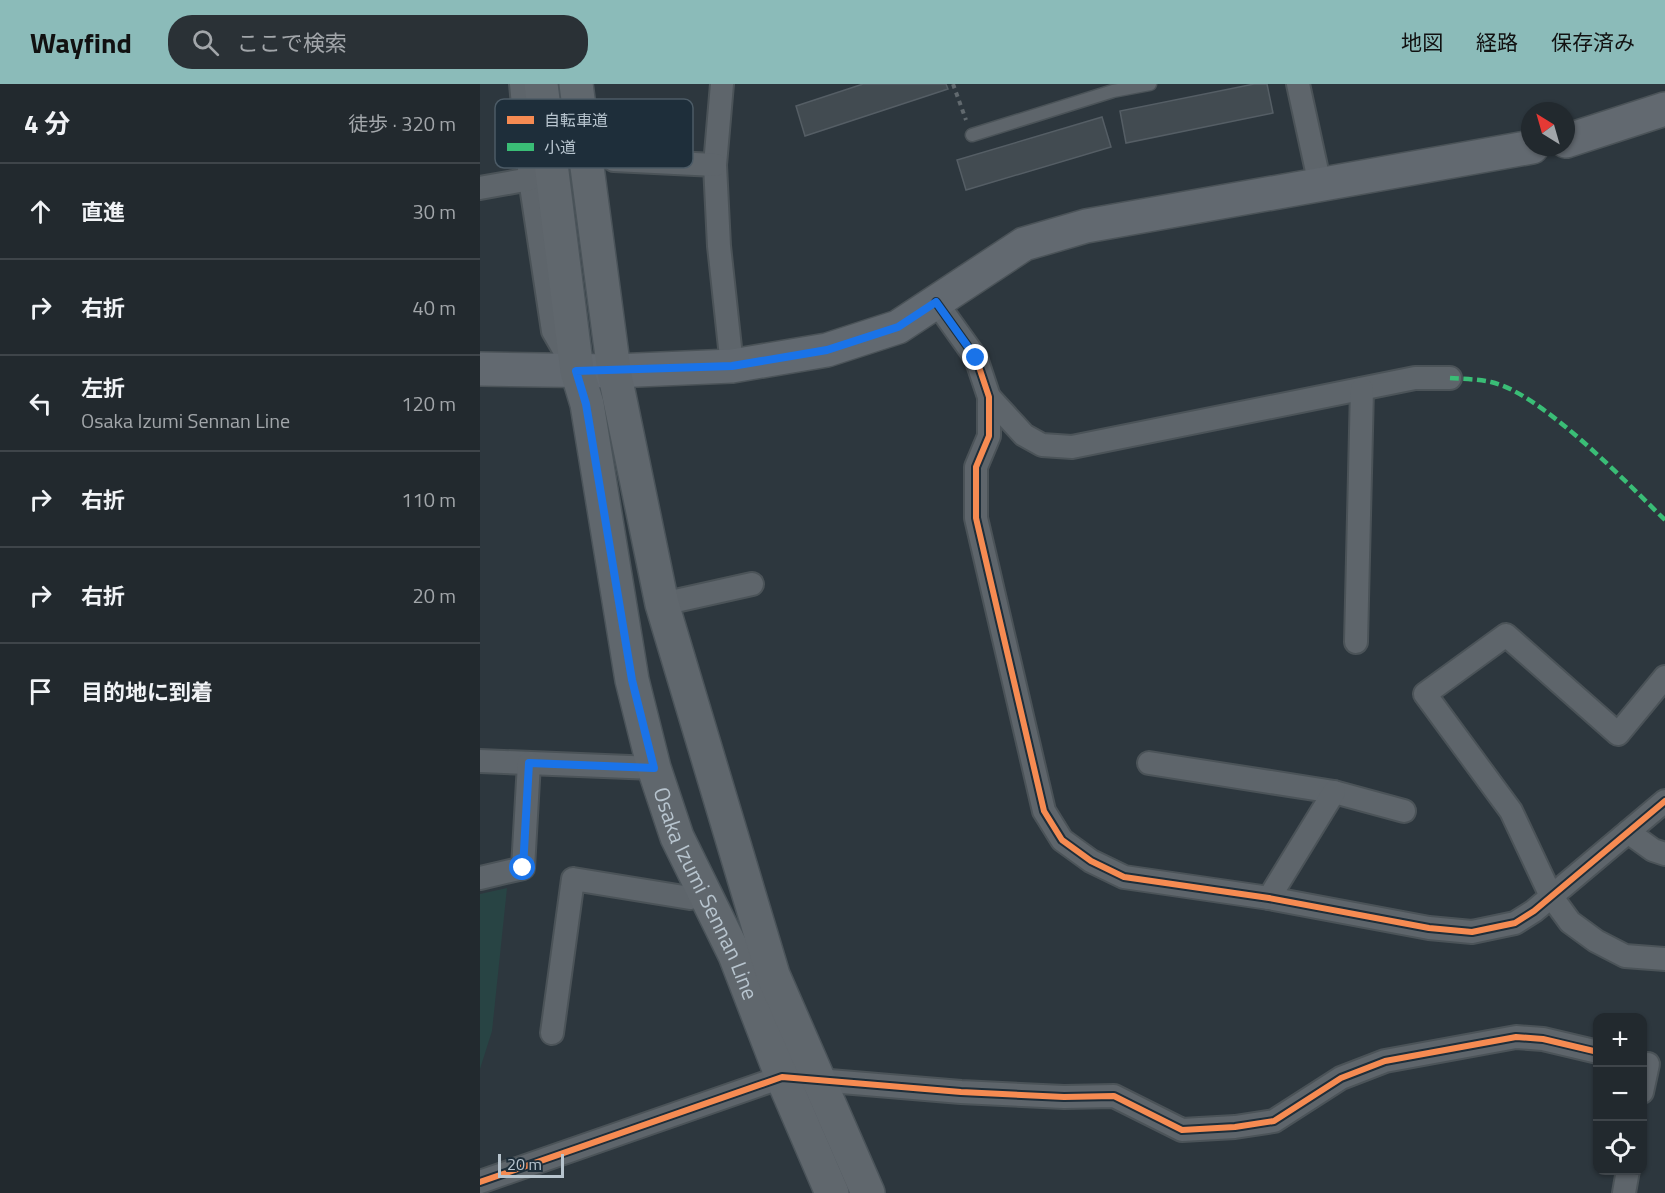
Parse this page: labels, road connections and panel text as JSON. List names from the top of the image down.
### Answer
{
  "streets": {
    "main road": ["Osaka Izumi Sennan Line"]
  },
  "legend": ["自転車道", "小道"],
  "scale_bar": "20 m",
  "north": "top left",
  "page": {
    "header": "Wayfind",
    "search": "ここで検索",
    "nav": ["地図", "経路", "保存済み"],
    "heading": ["4 分", "徒歩 · 320 m"],
    "list": [
      ["直進", "30 m"],
      ["右折", "40 m"],
      ["左折", "Osaka Izumi Sennan Line", "120 m"],
      ["右折", "110 m"],
      ["右折", "20 m"],
      "目的地に到着"
    ],
    "map_buttons": ["+", "−"],
    "scale": "20 m"
  }
}
